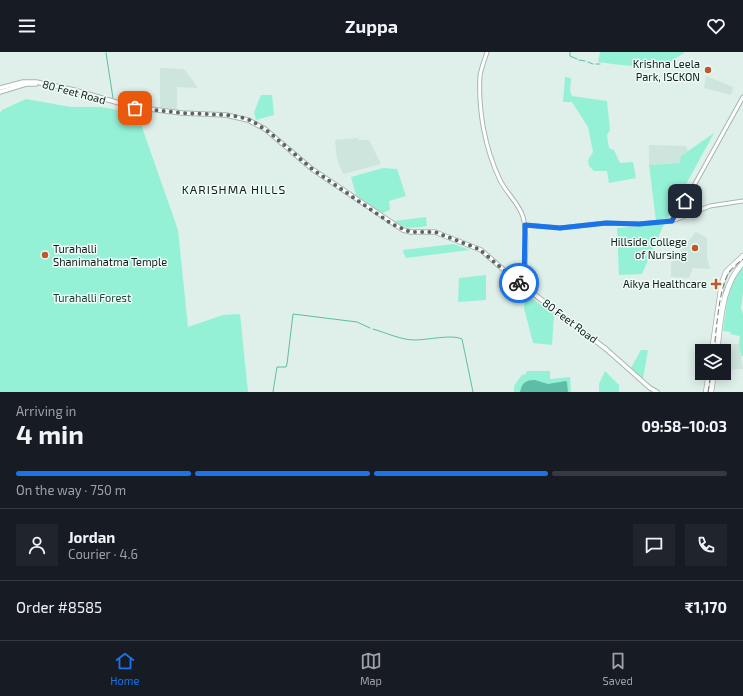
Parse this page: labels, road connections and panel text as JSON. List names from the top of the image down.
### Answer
{
  "streets": {
    "main road": ["80 Feet Road"]
  },
  "districts": ["KARISHMA HILLS"],
  "parks": ["Turahalli Forest"],
  "places": {
    "other": ["Krishna Leela Park, ISCKON", "Hillside College of Nursing", "Turahalli Shanimahatma Temple"],
    "health": ["Aikya Healthcare"]
  },
  "page": {
    "header": "Zuppa",
    "heading": ["4 min", "Arriving in", "09:58–10:03"],
    "panel": [
      "Jordan",
      "Courier · 4.6",
      "Order #8585",
      "₹1,170"
    ],
    "bar": "On the way · 750 m",
    "tabs": ["Home", "Map", "Saved"]
  }
}
